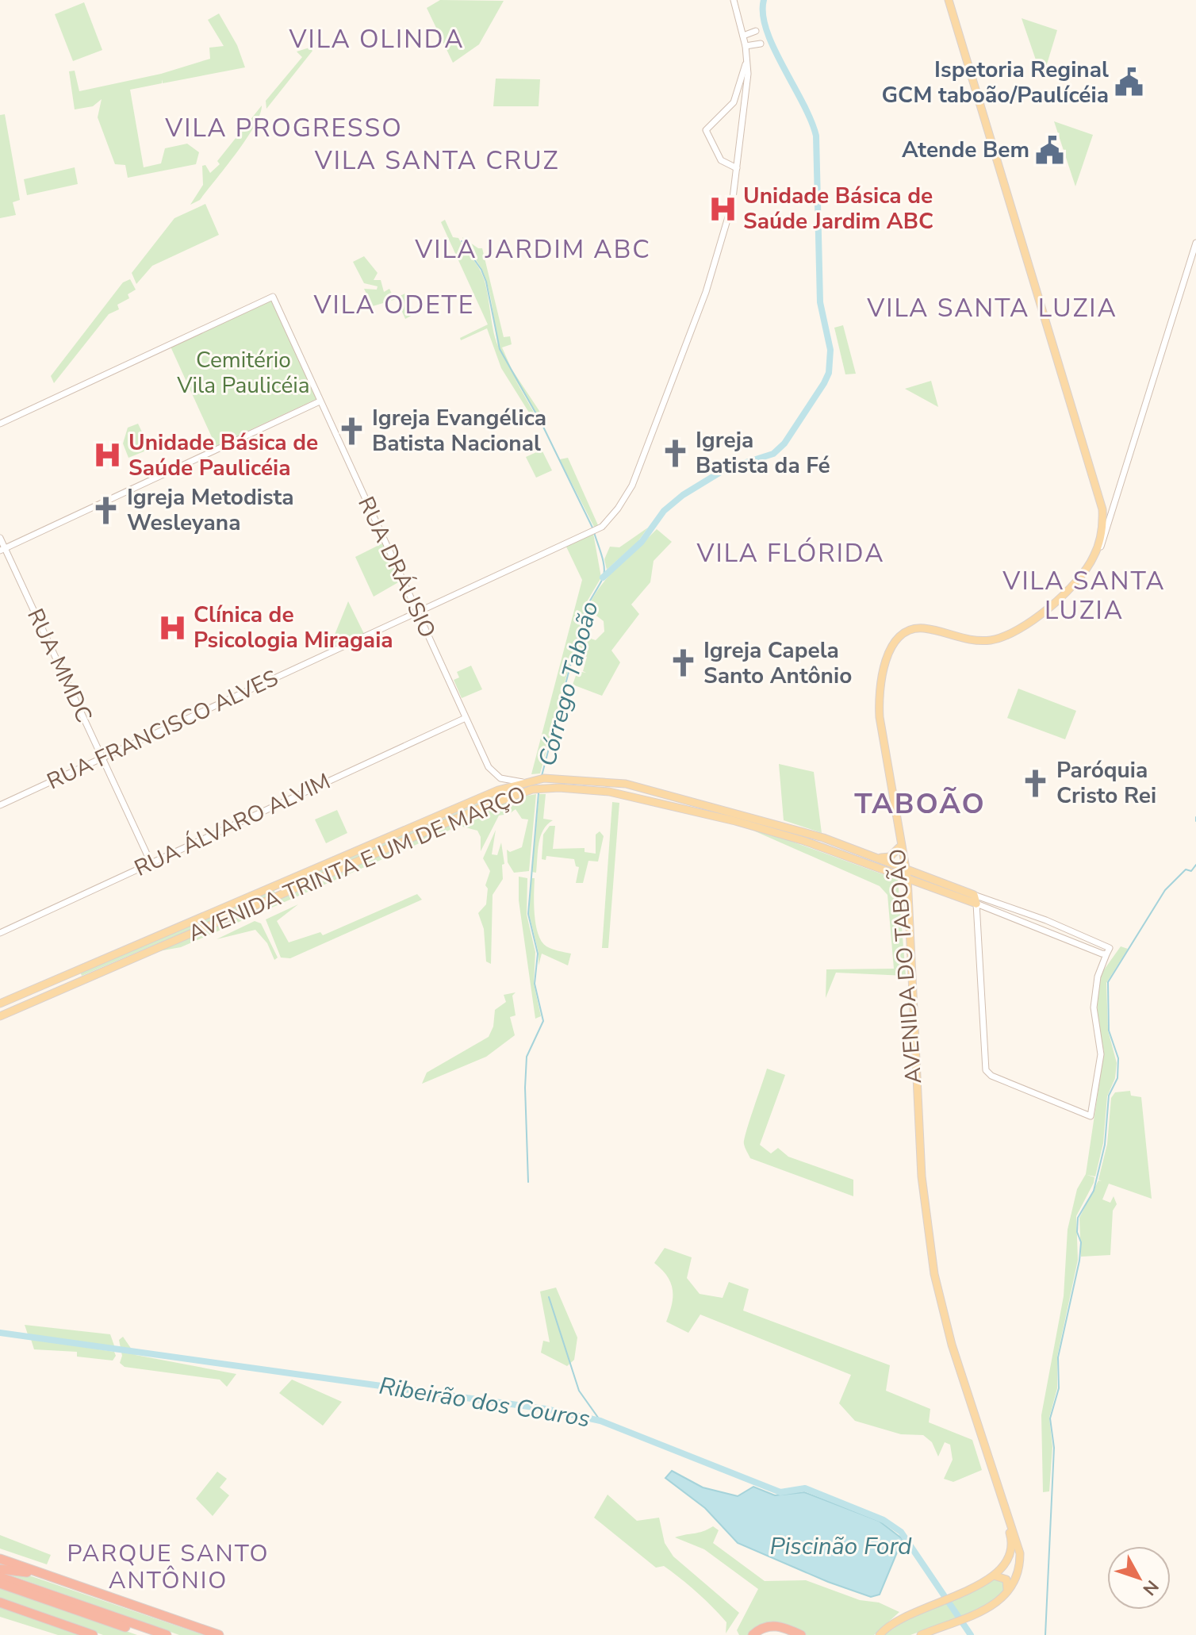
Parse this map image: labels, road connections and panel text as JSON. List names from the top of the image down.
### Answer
{
  "streets": {
    "main road": ["AVENIDA TRINTA E UM DE MARÇO", "AVENIDA DO TABOÃO"],
    "street": [
      "RUA DRÁUSIO",
      "RUA MMDC",
      "RUA FRANCISCO ALVES",
      "RUA ÁLVARO ALVIM"
    ]
  },
  "crossings": [
    ["RUA DRÁUSIO", "RUA FRANCISCO ALVES"],
    ["RUA DRÁUSIO", "RUA ÁLVARO ALVIM"],
    ["RUA DRÁUSIO", "AVENIDA TRINTA E UM DE MARÇO"],
    ["RUA MMDC", "RUA FRANCISCO ALVES"],
    ["RUA MMDC", "RUA ÁLVARO ALVIM"],
    ["AVENIDA TRINTA E UM DE MARÇO", "AVENIDA DO TABOÃO"]
  ],
  "districts": [
    "VILA OLINDA",
    "VILA PROGRESSO",
    "VILA SANTA CRUZ",
    "VILA JARDIM ABC",
    "VILA ODETE",
    "VILA SANTA LUZIA",
    "VILA FLÓRIDA",
    "VILA SANTA LUZIA",
    "TABOÃO",
    "PARQUE SANTO ANTÔNIO"
  ],
  "water": ["Córrego Taboão", "Ribeirão dos Couros", "Piscinão Ford"],
  "parks": ["Cemitério Vila Paulicéia"],
  "places": {
    "public building": ["Ispetoria Reginal GCM taboão/Paulícéia", "Atende Bem"],
    "hospital": ["Unidade Básica de Saúde Jardim ABC", "Unidade Básica de Saúde Paulicéia", "Clínica de Psicologia Miragaia"],
    "church": [
      "Igreja Evangélica Batista Nacional",
      "Igreja Batista da Fé",
      "Igreja Metodista Wesleyana",
      "Igreja Capela Santo Antônio",
      "Paróquia Cristo Rei"
    ]
  },
  "north": "bottom right"
}
